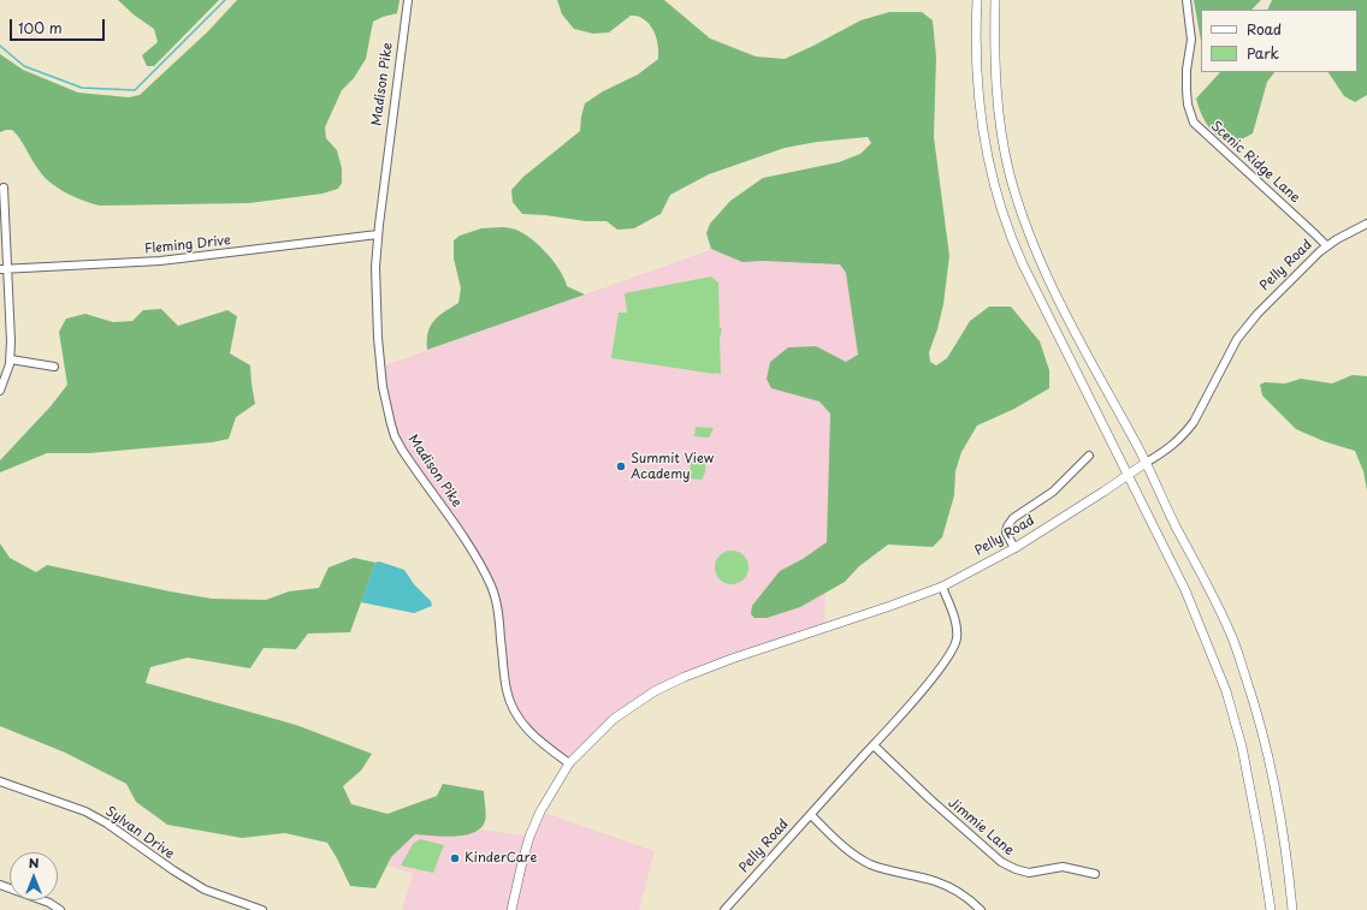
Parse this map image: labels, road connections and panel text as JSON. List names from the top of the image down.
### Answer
{
  "streets": {
    "main road": ["Pelly Road"],
    "street": [
      "Madison Pike",
      "Scenic Ridge Lane",
      "Fleming Drive",
      "Jimmie Lane",
      "Sylvan Drive"
    ]
  },
  "crossings": [
    ["Madison Pike", "Fleming Drive"],
    ["Scenic Ridge Lane", "Pelly Road"],
    ["Pelly Road", "Jimmie Lane"]
  ],
  "places": ["Summit View Academy", "KinderCare"],
  "legend": ["Road", "Park"],
  "scale_bar": "100 m",
  "north": "top"
}
